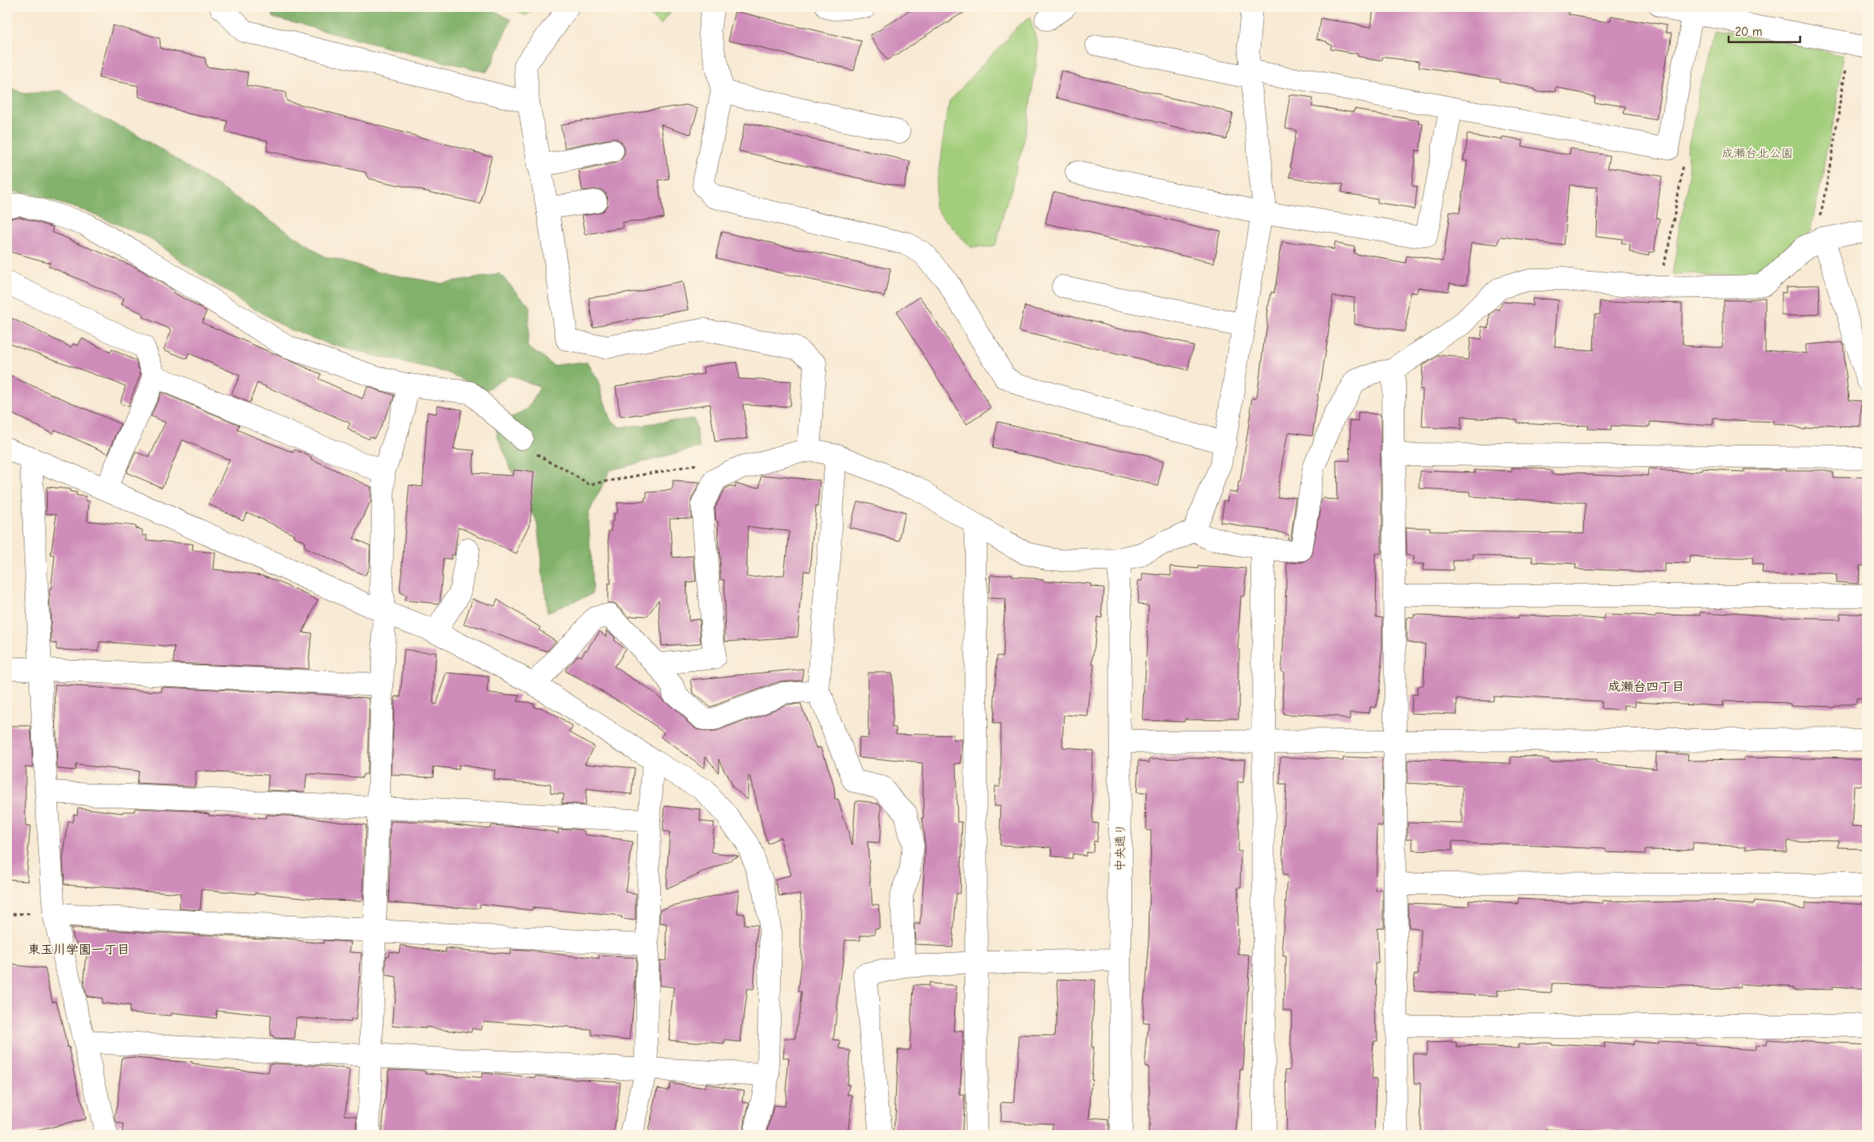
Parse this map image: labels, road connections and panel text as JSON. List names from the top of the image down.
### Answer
{
  "streets": {
    "street": ["中央通り"]
  },
  "districts": ["成瀬台四丁目", "東玉川学園一丁目"],
  "parks": ["成瀬台北公園"],
  "scale_bar": "20 m"
}
